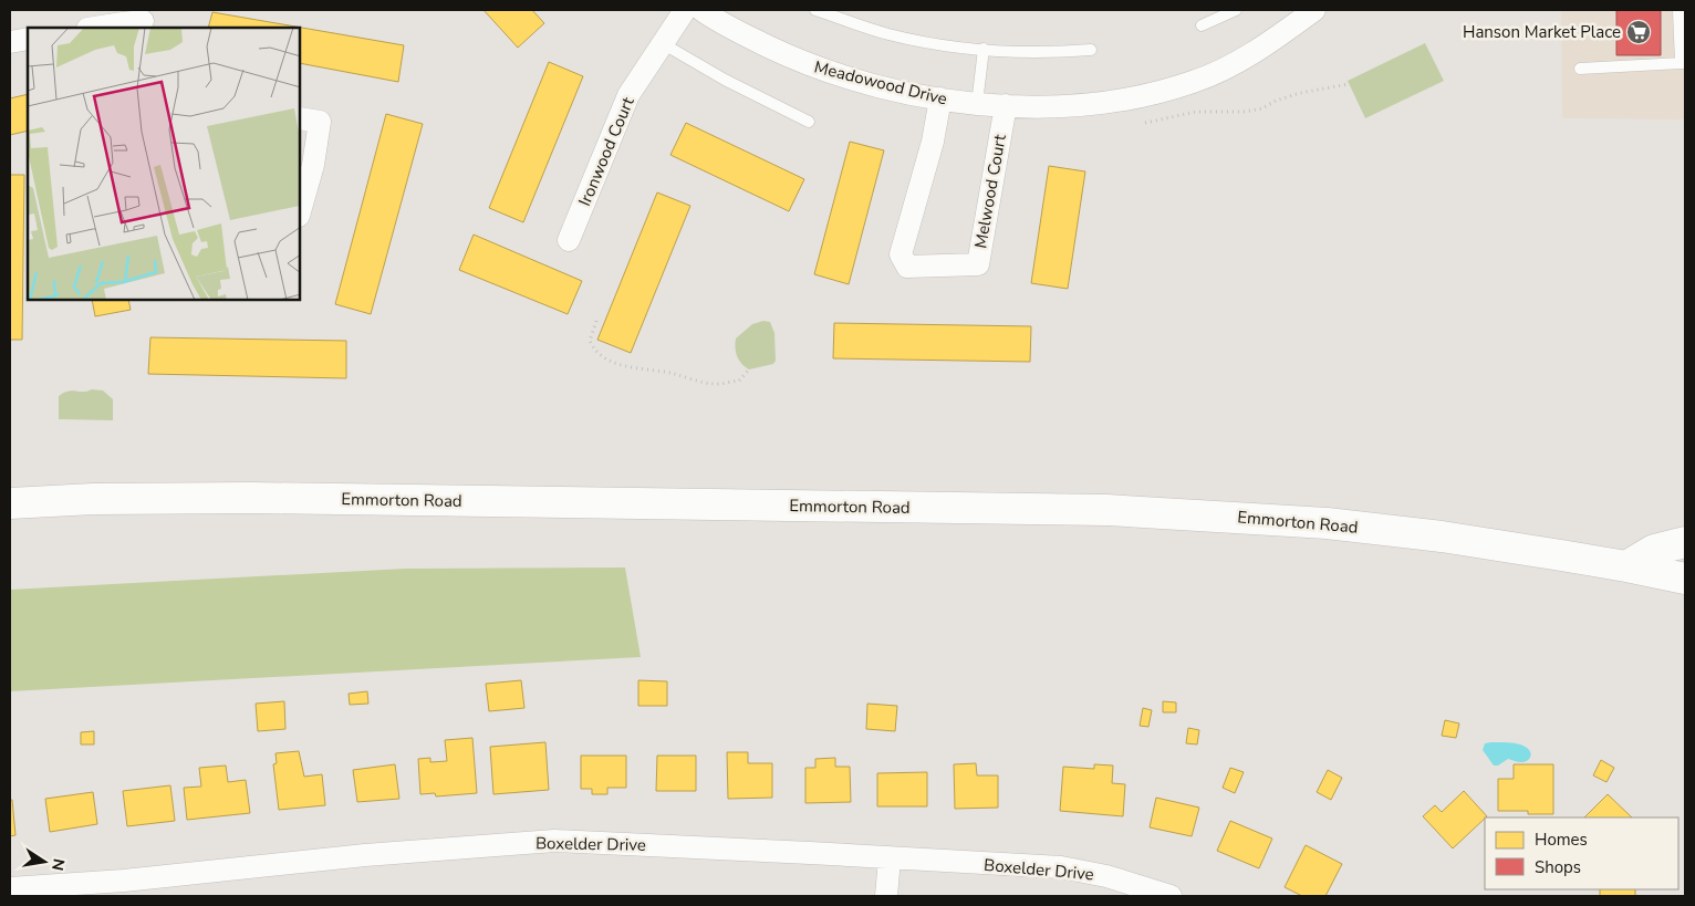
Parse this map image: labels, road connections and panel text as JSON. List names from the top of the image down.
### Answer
{
  "streets": {
    "main road": ["Emmorton Road"],
    "street": [
      "Meadowood Drive",
      "Ironwood Court",
      "Melwood Court",
      "Boxelder Drive"
    ]
  },
  "crossings": [
    ["Meadowood Drive", "Melwood Court"]
  ],
  "places": {
    "supermarket": ["Hanson Market Place"]
  },
  "legend": ["Homes", "Shops"],
  "north": "right"
}
